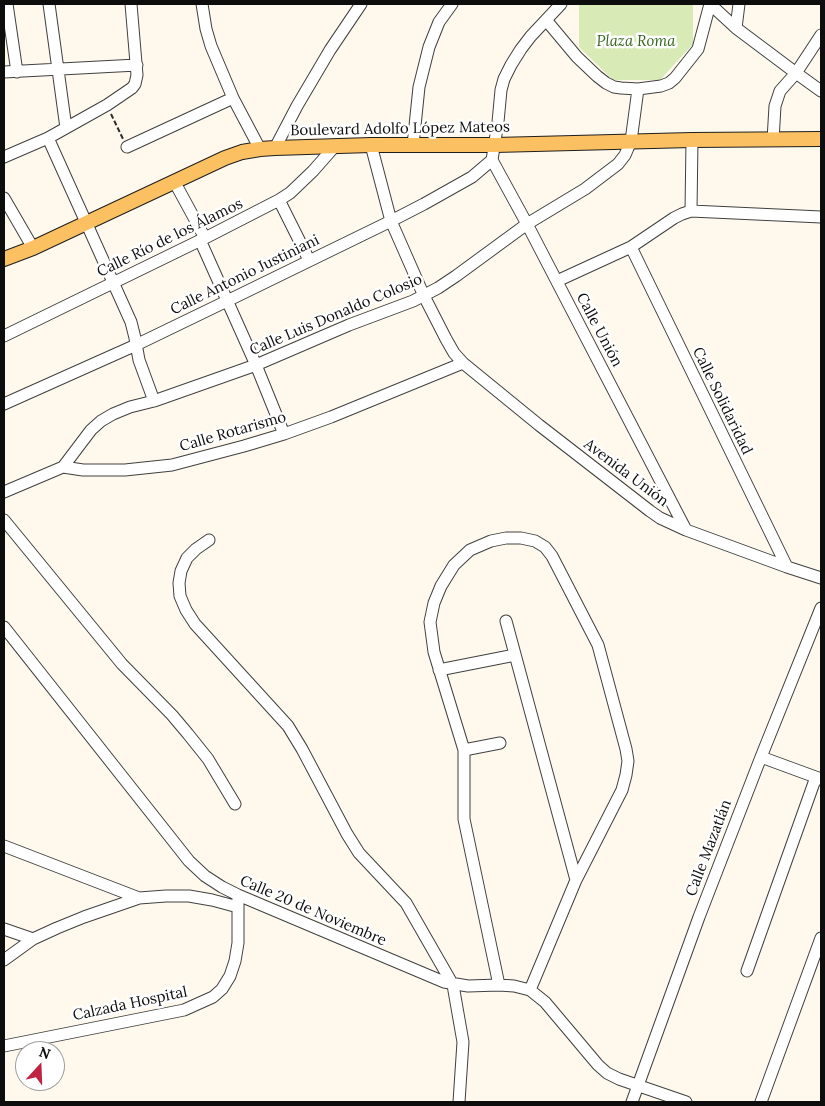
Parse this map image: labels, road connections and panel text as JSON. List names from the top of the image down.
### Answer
{
  "streets": {
    "main road": ["Boulevard Adolfo López Mateos"],
    "street": [
      "Calle Río de los Álamos",
      "Calle Antonio Justiniani",
      "Calle Luis Donaldo Colosio",
      "Calle Unión",
      "Calle Solidaridad",
      "Calle Rotarismo",
      "Avenida Unión",
      "Calle Mazatlán",
      "Calle 20 de Noviembre",
      "Calzada Hospital"
    ]
  },
  "crossings": [
    ["Boulevard Adolfo López Mateos", "Calle Río de los Álamos"],
    ["Boulevard Adolfo López Mateos", "Calle Luis Donaldo Colosio"],
    ["Boulevard Adolfo López Mateos", "Avenida Unión"],
    ["Calle Antonio Justiniani", "Calle Unión"],
    ["Calle Antonio Justiniani", "Avenida Unión"],
    ["Calle Luis Donaldo Colosio", "Calle Unión"],
    ["Calle Luis Donaldo Colosio", "Calle Rotarismo"],
    ["Calle Luis Donaldo Colosio", "Avenida Unión"],
    ["Calle Unión", "Avenida Unión"],
    ["Calle Solidaridad", "Avenida Unión"],
    ["Calle Rotarismo", "Avenida Unión"],
    ["Calle Mazatlán", "Calle 20 de Noviembre"],
    ["Calle 20 de Noviembre", "Calzada Hospital"]
  ],
  "parks": ["Plaza Roma"],
  "north": "top"
}
